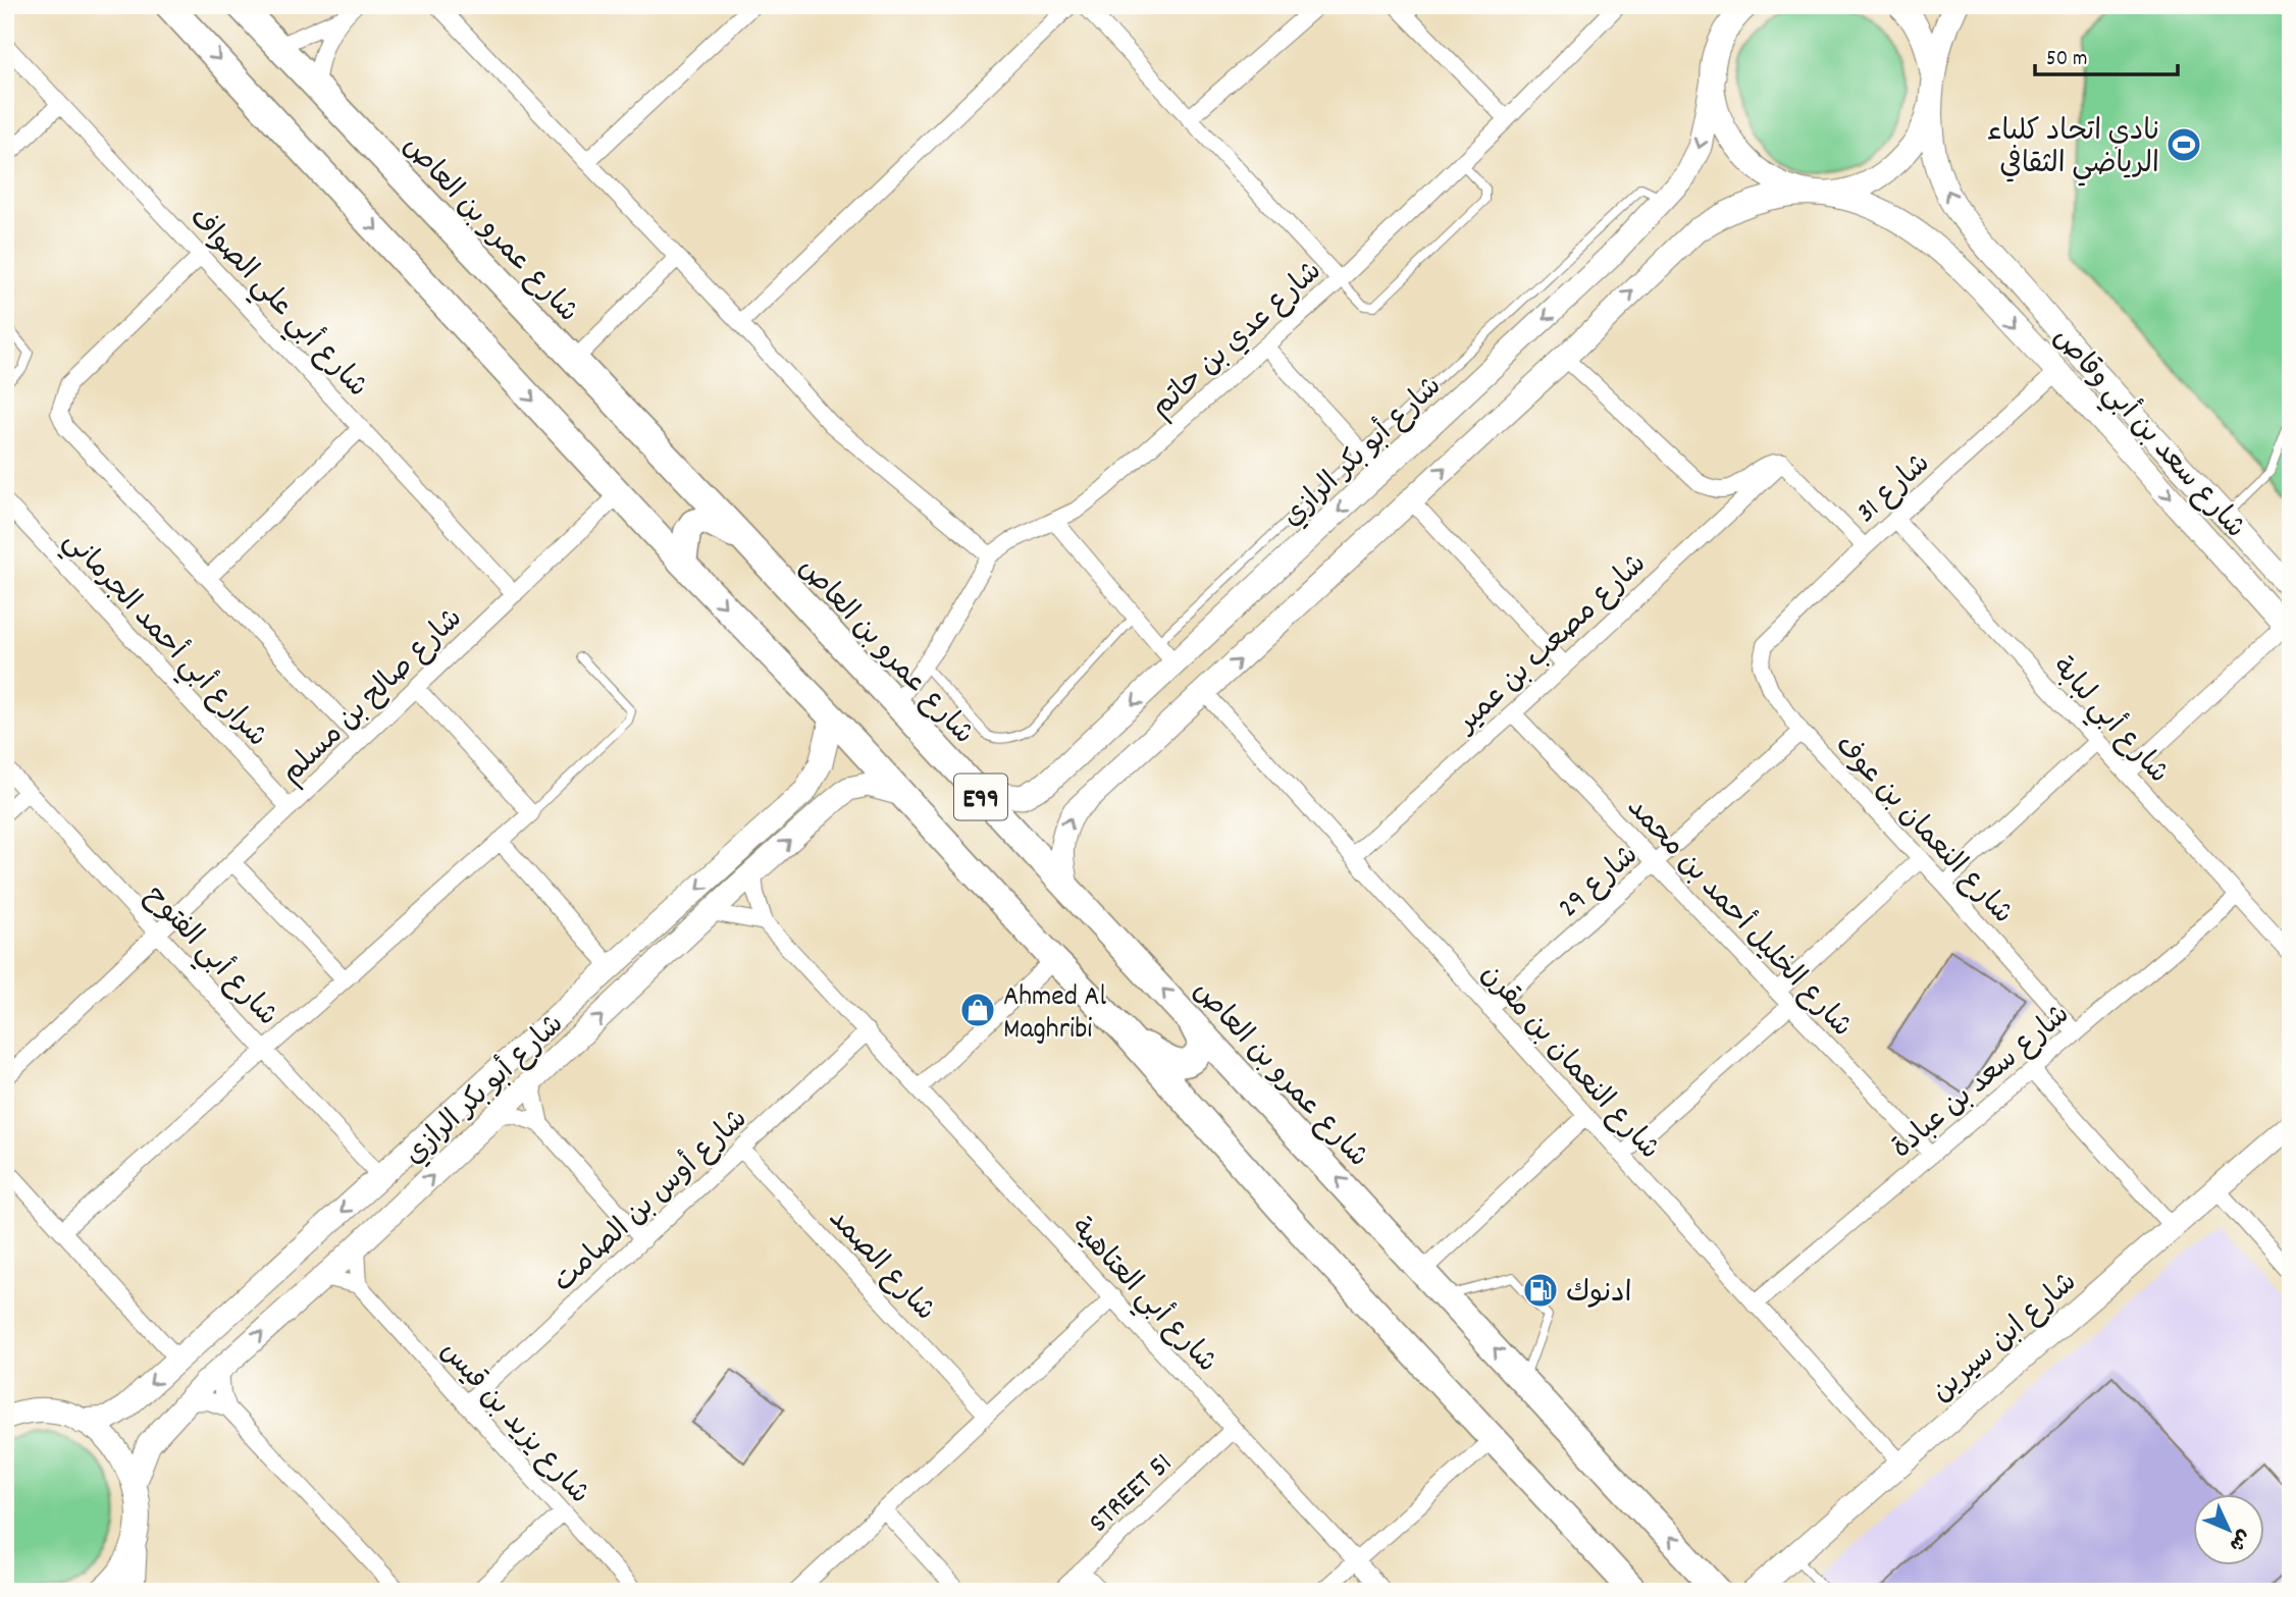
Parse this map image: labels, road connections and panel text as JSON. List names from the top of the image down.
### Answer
{
  "streets": {
    "main road": ["شارع عمرو بن العاص", "E99"],
    "street": [
      "شارع أبي علي الصواف",
      "شارع عدي بن حاتم",
      "شارع سعد بن أبي وقاص",
      "شارع أبو بكر الرازي",
      "شارع 31",
      "شرارع أبي أحمد الجرماني",
      "شارع مصعب بن عمير",
      "شارع صالح بن مسلم",
      "شارع أبي لبابة",
      "شارع النعمان بن عوف",
      "شارع 29",
      "شارع الخليل أحمد بن محمد",
      "شارع أبي الفتوح",
      "شارع النعمان بن مقرن",
      "شارع سعد بن عبادة",
      "شارع أوس بن الصامت",
      "شارع الصمد",
      "شارع أبي العتاهية",
      "شارع ابن سيرين",
      "شارع يزيد بن قيس",
      "STREET 51"
    ]
  },
  "crossings": [
    ["شارع عمرو بن العاص", "شارع عدي بن حاتم"],
    ["شارع عمرو بن العاص", "شارع أبو بكر الرازي"],
    ["شارع أبي علي الصواف", "شارع صالح بن مسلم"],
    ["شارع سعد بن أبي وقاص", "شارع أبو بكر الرازي"],
    ["شارع سعد بن أبي وقاص", "شارع 31"],
    ["شارع أبو بكر الرازي", "E99"],
    ["شارع أبو بكر الرازي", "شارع أبي الفتوح"],
    ["شارع 31", "شارع أبي لبابة"],
    ["شارع 31", "شارع النعمان بن عوف"],
    ["شرارع أبي أحمد الجرماني", "شارع صالح بن مسلم"],
    ["شارع مصعب بن عمير", "شارع الخليل أحمد بن محمد"],
    ["شارع مصعب بن عمير", "شارع النعمان بن مقرن"],
    ["شارع صالح بن مسلم", "E99"],
    ["شارع صالح بن مسلم", "شارع أبي الفتوح"],
    ["شارع أبي لبابة", "شارع سعد بن عبادة"],
    ["شارع النعمان بن عوف", "شارع 29"],
    ["شارع النعمان بن عوف", "شارع سعد بن عبادة"],
    ["شارع 29", "شارع الخليل أحمد بن محمد"],
    ["شارع 29", "شارع النعمان بن مقرن"],
    ["شارع الخليل أحمد بن محمد", "شارع سعد بن عبادة"],
    ["شارع النعمان بن مقرن", "شارع سعد بن عبادة"],
    ["شارع النعمان بن مقرن", "شارع ابن سيرين"],
    ["شارع أوس بن الصامت", "شارع الصمد"],
    ["شارع أوس بن الصامت", "شارع أبي العتاهية"],
    ["شارع أوس بن الصامت", "شارع يزيد بن قيس"],
    ["شارع أبي العتاهية", "STREET 51"]
  ],
  "places": {
    "sports": ["نادي اتحاد كلباء الرياضي الثقافي"],
    "shop": ["Ahmed Al Maghribi"],
    "fuel station": ["ادنوك"]
  },
  "scale_bar": "50 m",
  "north": "bottom right"
}
